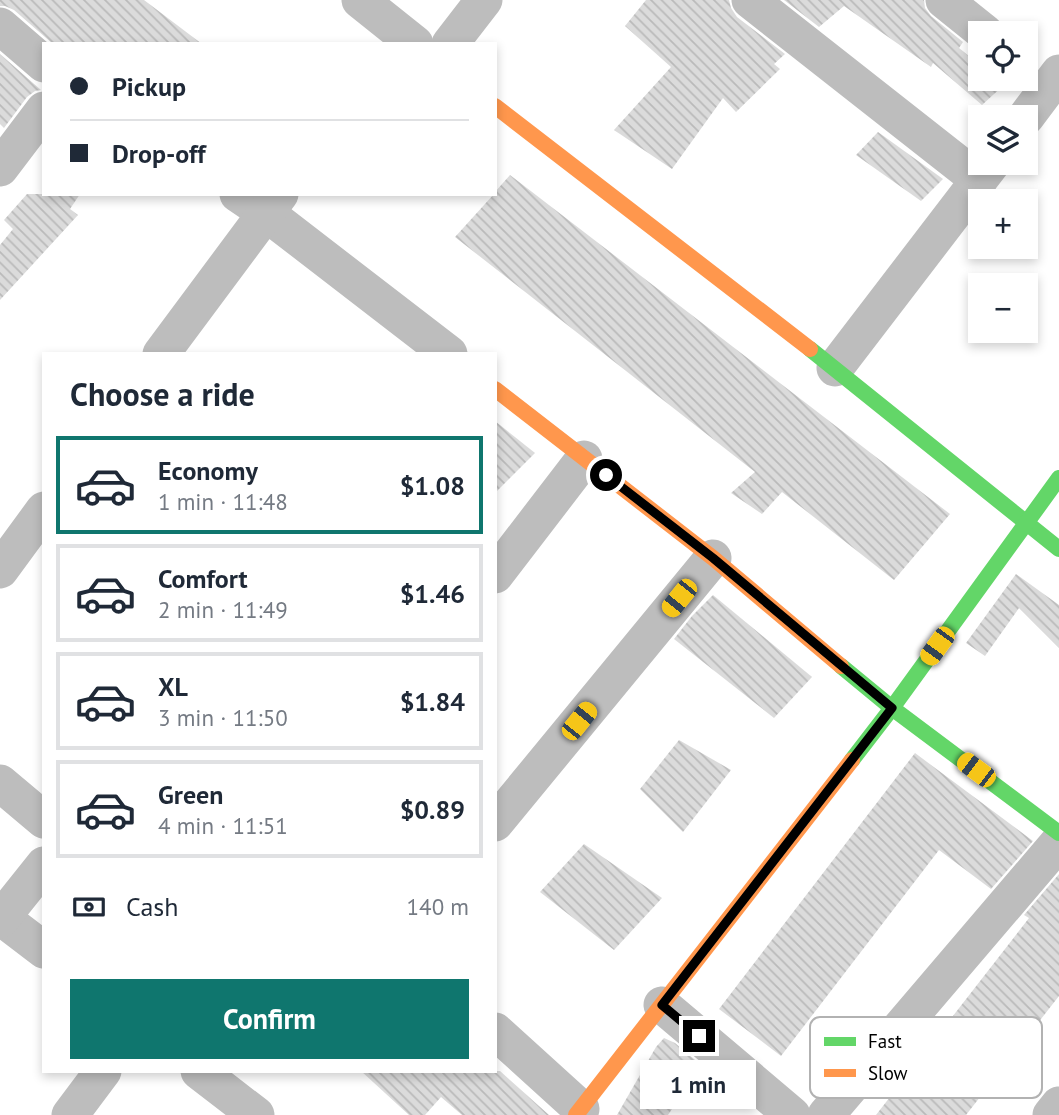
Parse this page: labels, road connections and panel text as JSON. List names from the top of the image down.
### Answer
{
  "legend": ["Fast", "Slow"],
  "page": {
    "map_buttons": ["+", "−"],
    "banner": ["Pickup", "Drop-off"],
    "heading": "Choose a ride",
    "list": [
      {
        "name": "Economy",
        "note": "1 min · 11:48",
        "value": "$1.08"
      },
      {
        "name": "Comfort",
        "note": "2 min · 11:49",
        "value": "$1.46"
      },
      {
        "name": "XL",
        "note": "3 min · 11:50",
        "value": "$1.84"
      },
      {
        "name": "Green",
        "note": "4 min · 11:51",
        "value": "$0.89"
      }
    ],
    "pay": ["Cash", "140 m"],
    "buttons": "Confirm",
    "bubble": "1 min"
  }
}
